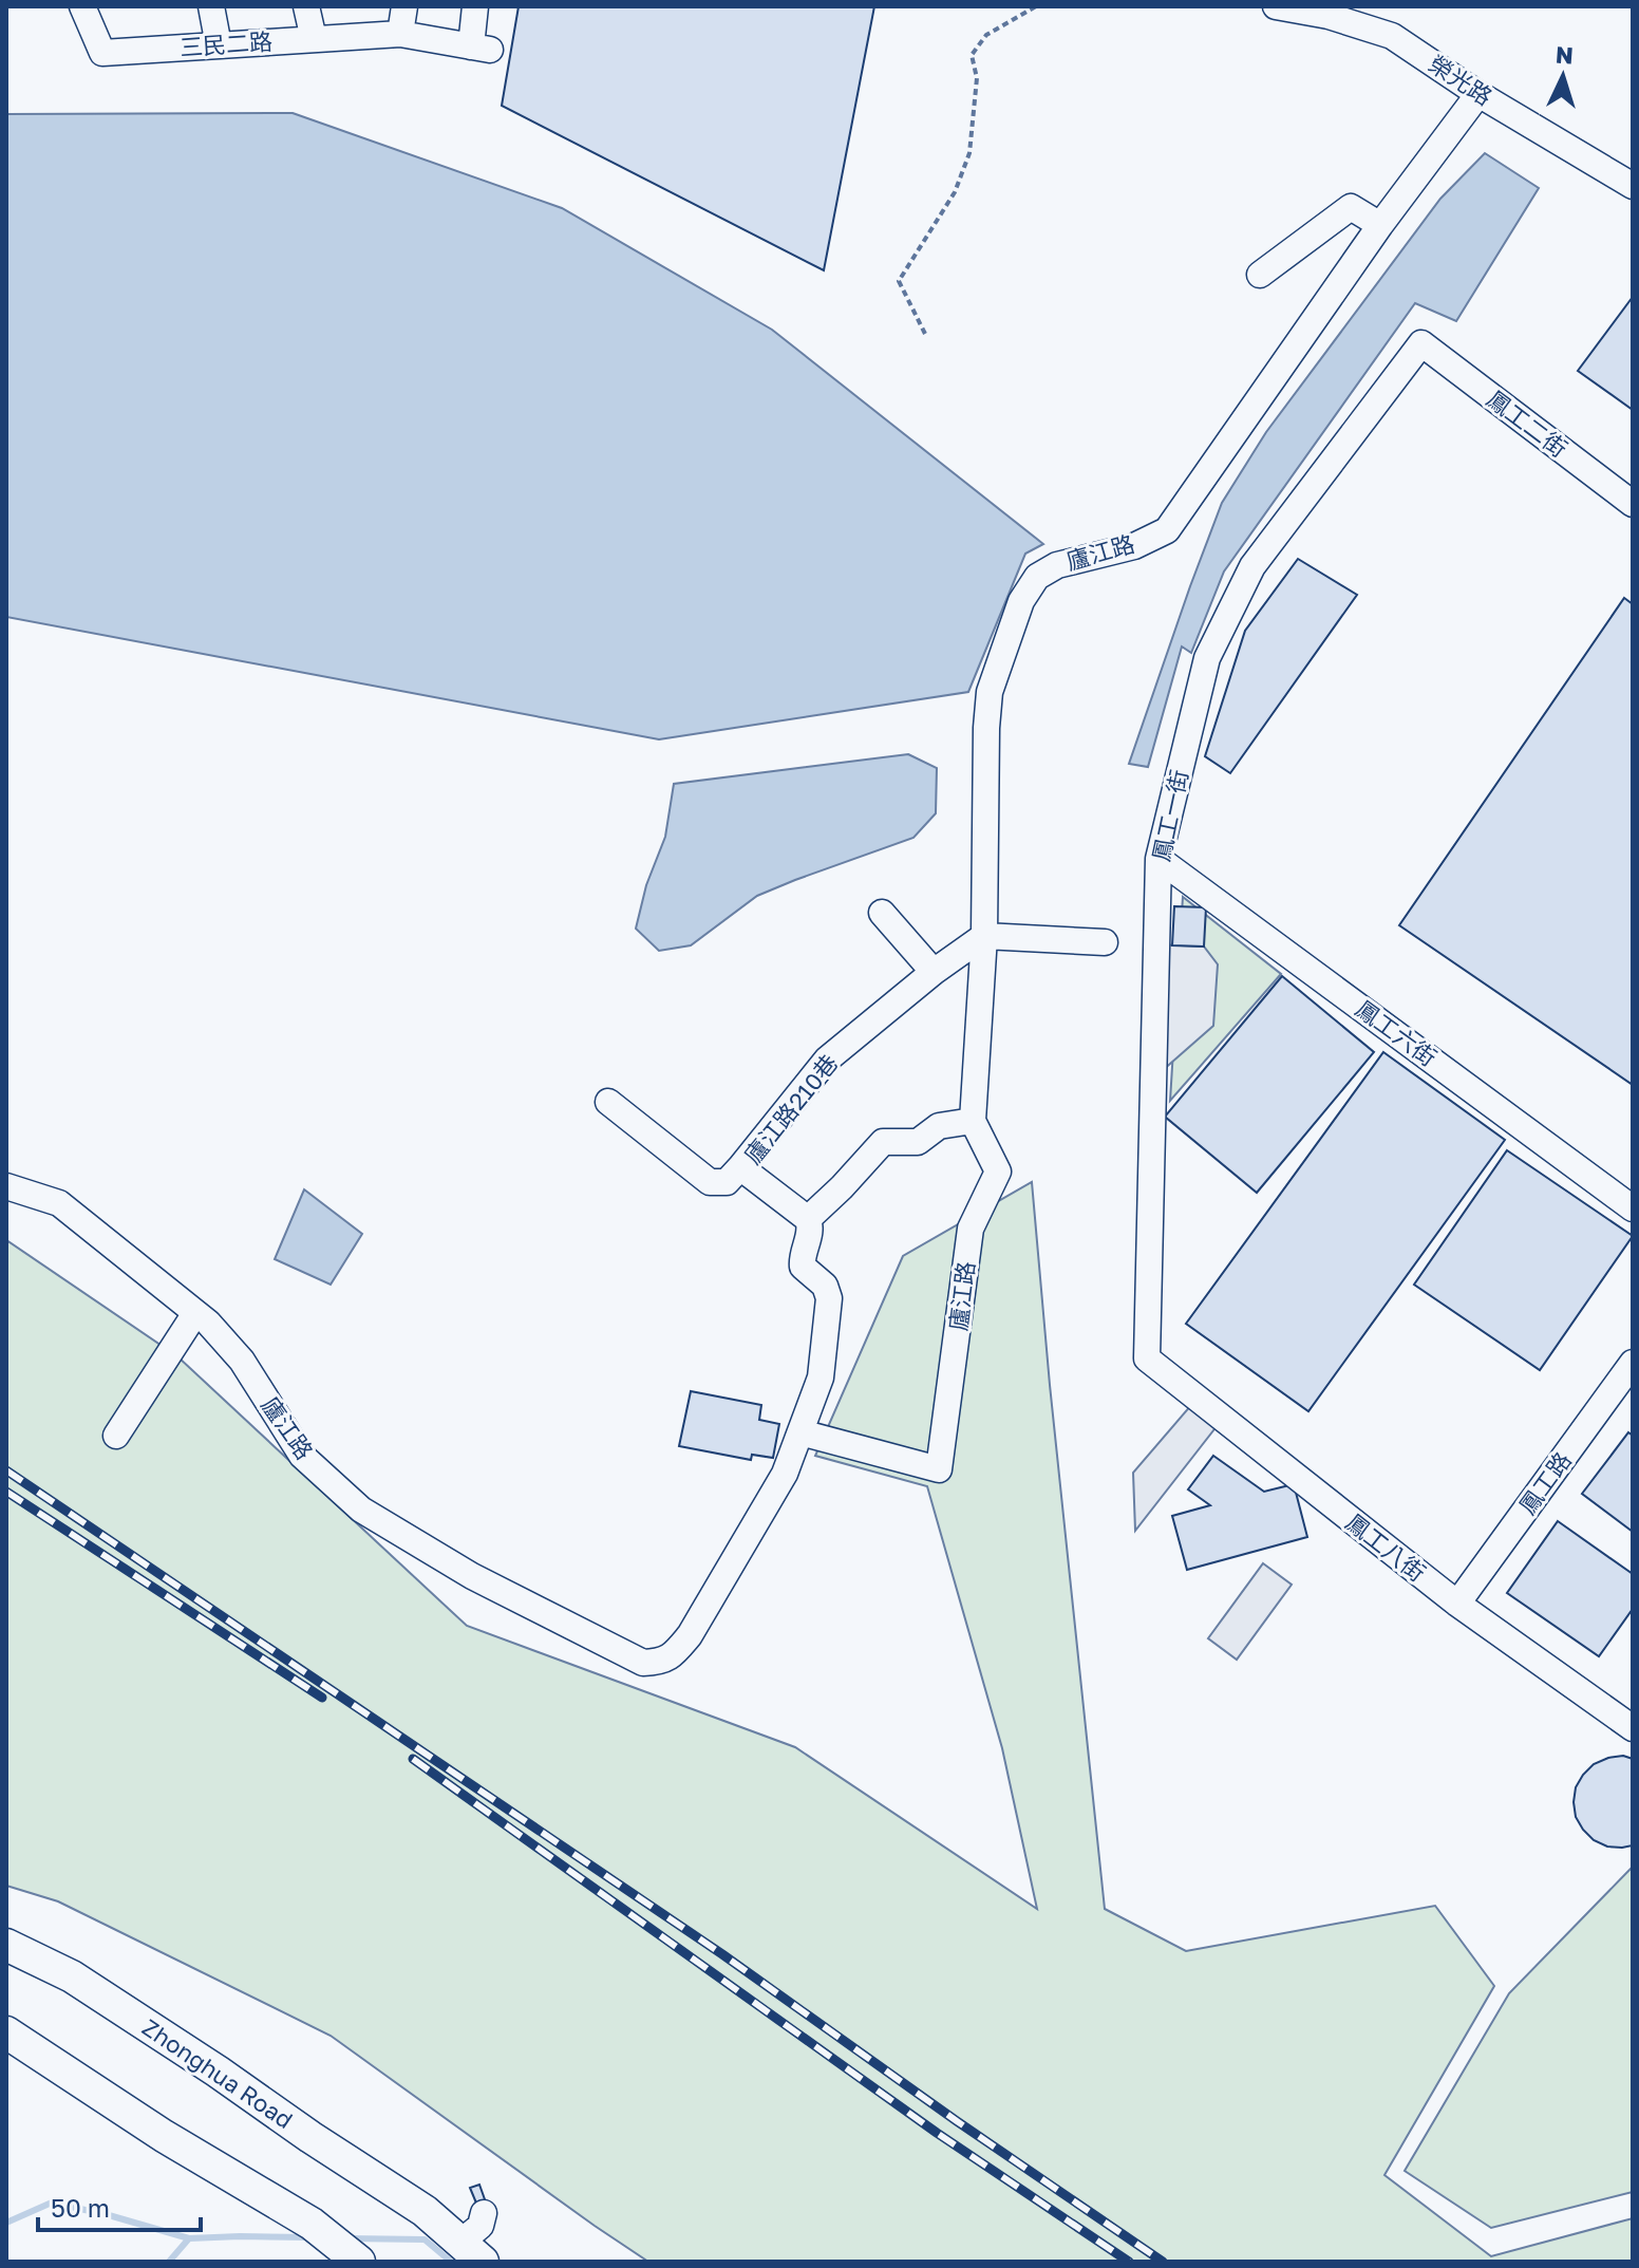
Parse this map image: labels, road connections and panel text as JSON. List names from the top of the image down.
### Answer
{
  "streets": {
    "main road": ["Zhonghua Road"],
    "street": [
      "三民二路",
      "榮光路",
      "鳳工二街",
      "廬江路",
      "鳳工一街",
      "鳳工六街",
      "廬江路210巷",
      "鳳工路",
      "鳳工八街"
    ]
  },
  "crossings": [
    ["榮光路", "廬江路"],
    ["鳳工二街", "鳳工一街"],
    ["廬江路", "廬江路210巷"],
    ["鳳工一街", "鳳工六街"],
    ["鳳工一街", "鳳工八街"],
    ["鳳工路", "鳳工八街"]
  ],
  "scale_bar": "50 m",
  "north": "top"
}
